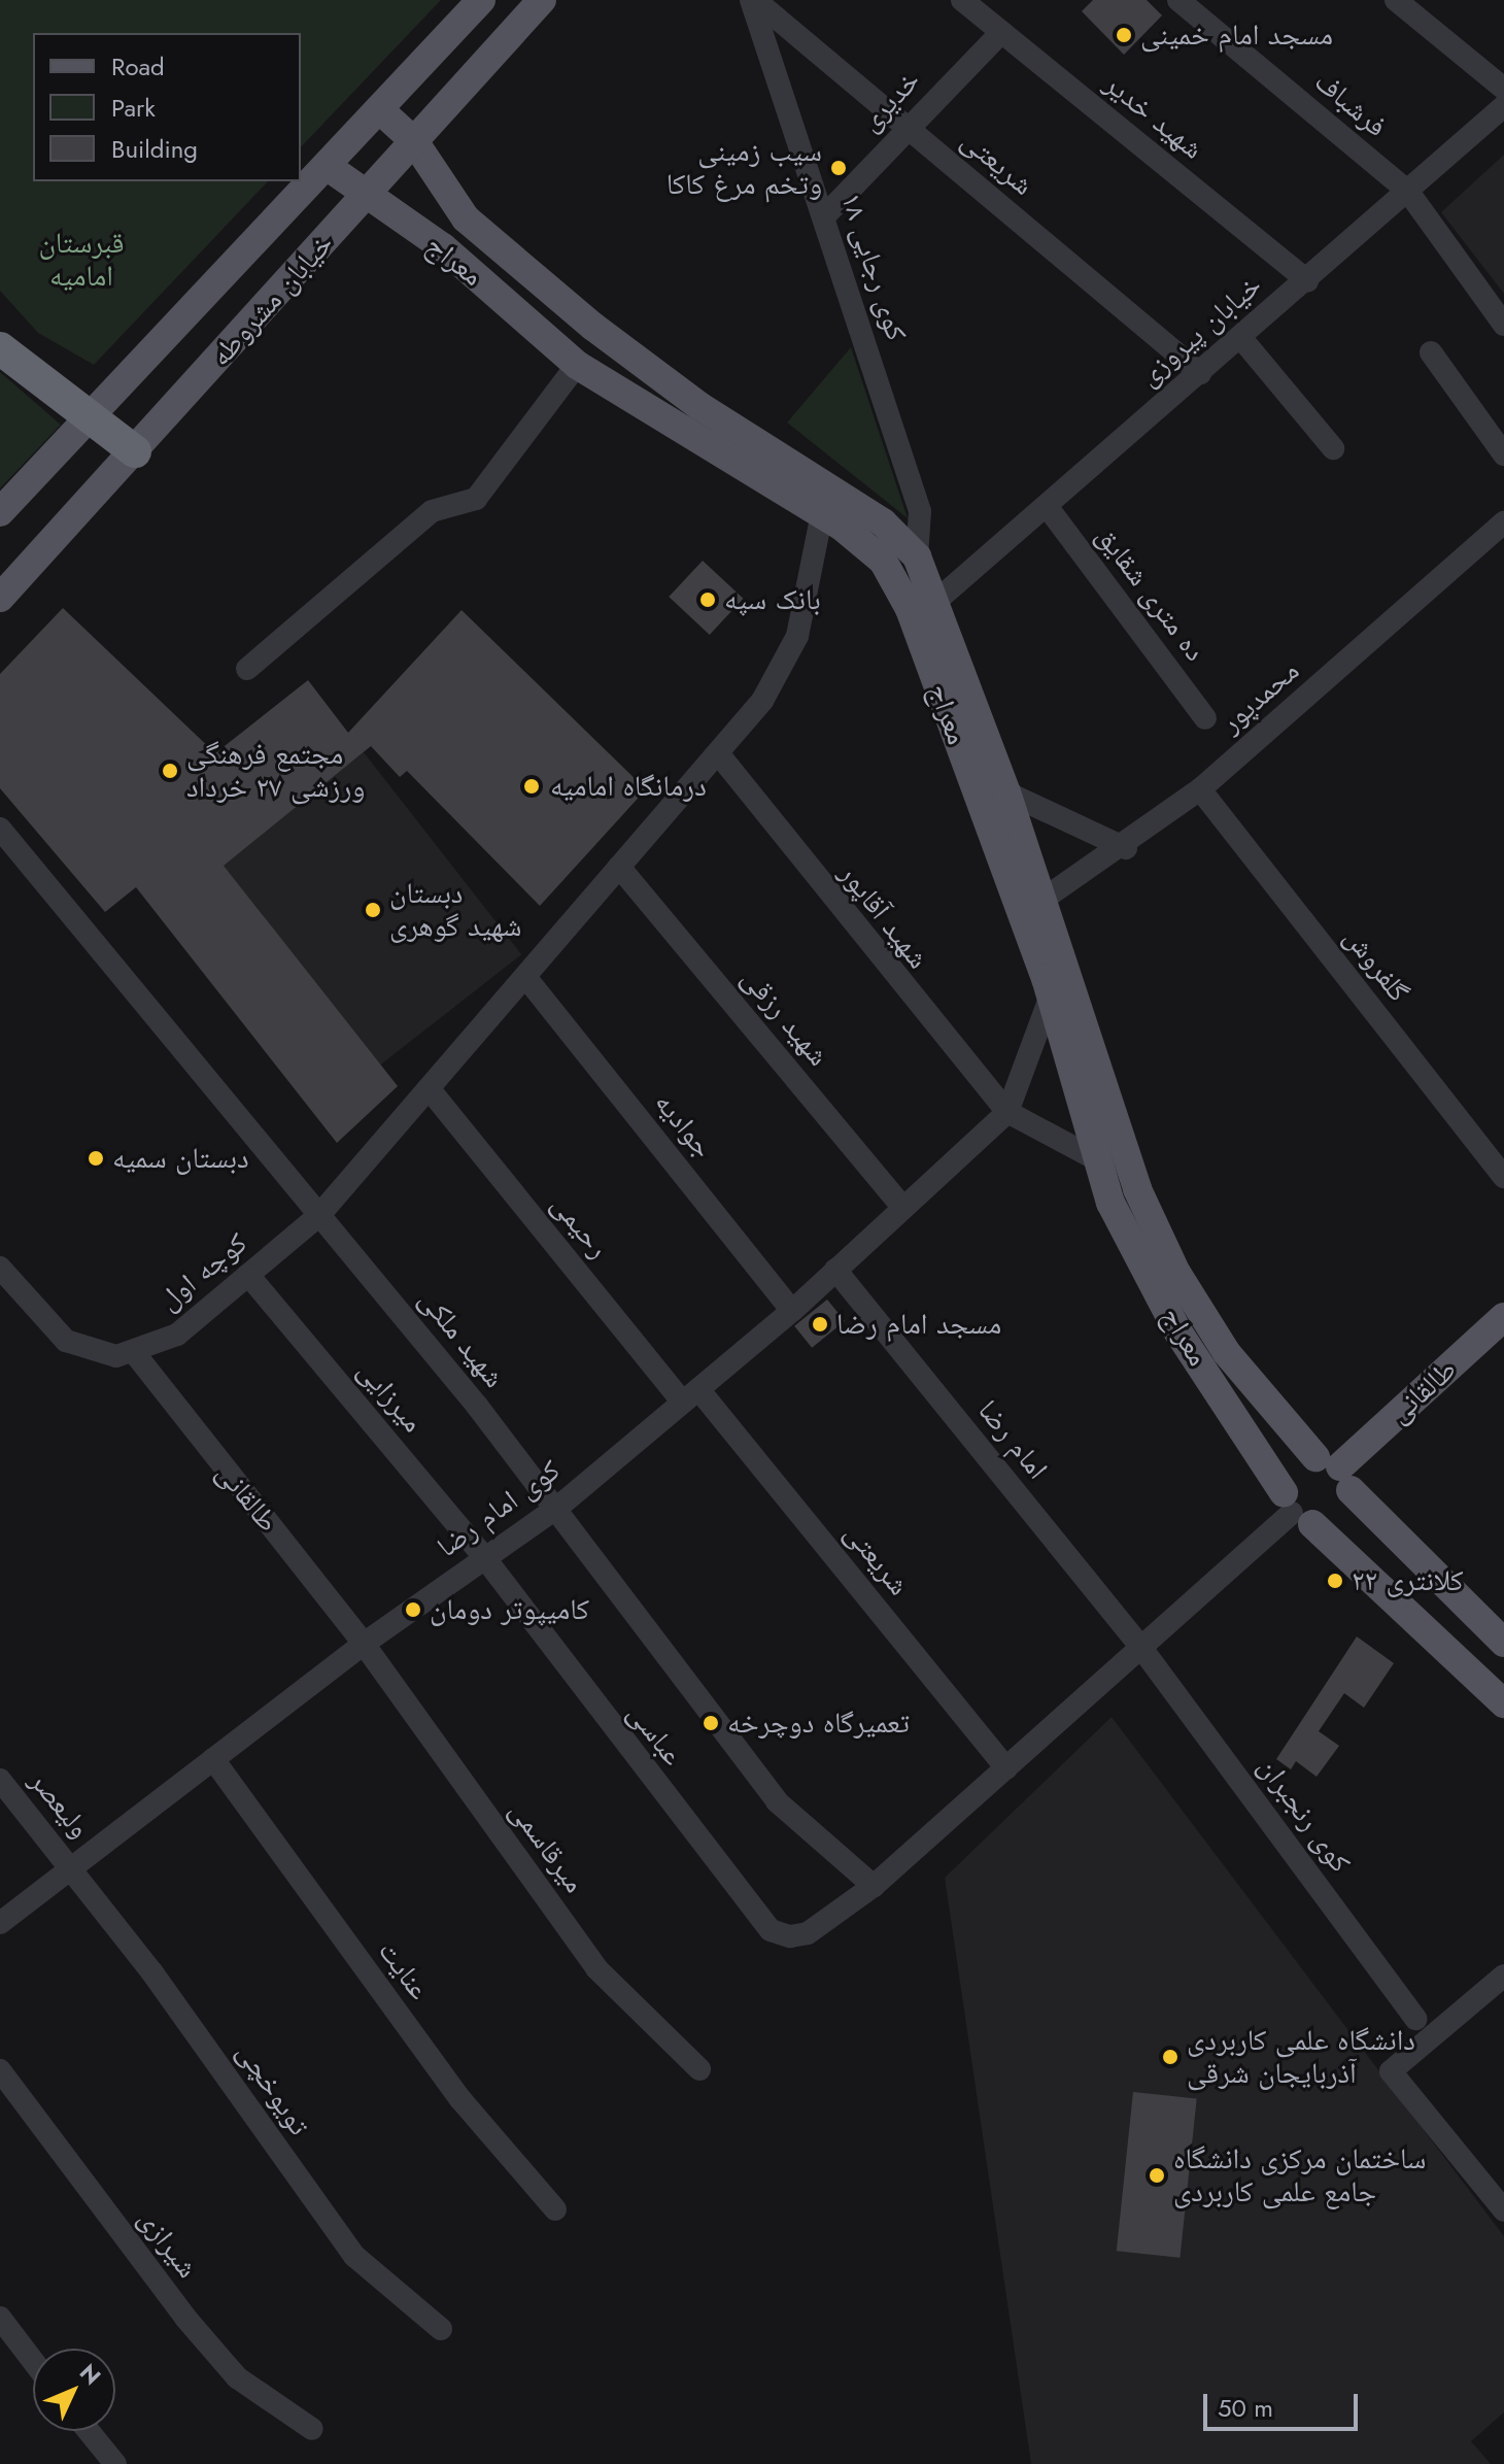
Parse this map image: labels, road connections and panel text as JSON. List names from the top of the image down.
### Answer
{
  "streets": {
    "main road": ["معراج", "خیابان مشروطه", "طالقانی"],
    "street": [
      "خدیری",
      "فرشباف",
      "شهید خدیر",
      "شریعتی",
      "کوی رجایی ۱۸",
      "خیابان پیروزی",
      "ده متری شقایق",
      "محمدپور",
      "شهید آقاپور",
      "گلفروش",
      "شهید رزقی",
      "جوادیه",
      "رحیمی",
      "کوچه اول",
      "شهید ملکی",
      "میرزایی",
      "امام رضا",
      "کوی امام رضا",
      "عباسی",
      "ولیعصر",
      "کوی رنجبران",
      "میرقاسمی",
      "عنایت",
      "تویوخچی",
      "شیرازی"
    ]
  },
  "crossings": [
    ["خدیری", "شهید خدیر"],
    ["خدیری", "شریعتی"],
    ["خدیری", "کوی رجایی ۱۸"],
    ["فرشباف", "خیابان پیروزی"],
    ["شهید خدیر", "خیابان پیروزی"],
    ["شریعتی", "کوی رجایی ۱۸"],
    ["شریعتی", "خیابان پیروزی"],
    ["شریعتی", "رحیمی"],
    ["شریعتی", "کوی امام رضا"],
    ["معراج", "کوی رجایی ۱۸"],
    ["معراج", "خیابان مشروطه"],
    ["معراج", "خیابان پیروزی"],
    ["معراج", "محمدپور"],
    ["معراج", "کوچه اول"],
    ["معراج", "طالقانی"],
    ["خیابان پیروزی", "ده متری شقایق"],
    ["محمدپور", "گلفروش"],
    ["شهید آقاپور", "کوچه اول"],
    ["شهید آقاپور", "کوی امام رضا"],
    ["شهید رزقی", "کوچه اول"],
    ["شهید رزقی", "کوی امام رضا"],
    ["جوادیه", "کوچه اول"],
    ["جوادیه", "کوی امام رضا"],
    ["رحیمی", "کوچه اول"],
    ["رحیمی", "کوی امام رضا"],
    ["کوچه اول", "شهید ملکی"],
    ["کوچه اول", "طالقانی"],
    ["کوچه اول", "میرزایی"],
    ["شهید ملکی", "کوی امام رضا"],
    ["شهید ملکی", "عباسی"],
    ["طالقانی", "کوی امام رضا"],
    ["طالقانی", "میرقاسمی"],
    ["میرزایی", "کوی امام رضا"],
    ["میرزایی", "عباسی"],
    ["امام رضا", "کوی امام رضا"],
    ["امام رضا", "کوی رنجبران"],
    ["کوی امام رضا", "عباسی"],
    ["کوی امام رضا", "ولیعصر"],
    ["کوی امام رضا", "میرقاسمی"],
    ["کوی امام رضا", "عنایت"],
    ["کوی امام رضا", "تویوخچی"],
    ["ولیعصر", "تویوخچی"]
  ],
  "parks": ["قبرستان امامیه"],
  "places": [
    "مسجد امام خمینی",
    "سیب زمینی وتخم مرغ کاکا",
    "بانک سپه",
    "مجتمع فرهنگی ورزشی ۲۷ خرداد",
    "درمانگاه امامیه",
    "دبستان شهید گوهری",
    "دبستان سمیه",
    "مسجد امام رضا",
    "کلانتری ٢٢",
    "کامیپوتر دومان",
    "تعمیرگاه دوچرخه",
    "دانشگاه علمی کاربردی آذربایجان شرقی",
    "ساختمان مرکزی دانشگاه جامع علمی کاربردی"
  ],
  "legend": ["Road", "Park", "Building"],
  "scale_bar": "50 m",
  "north": "top right"
}
